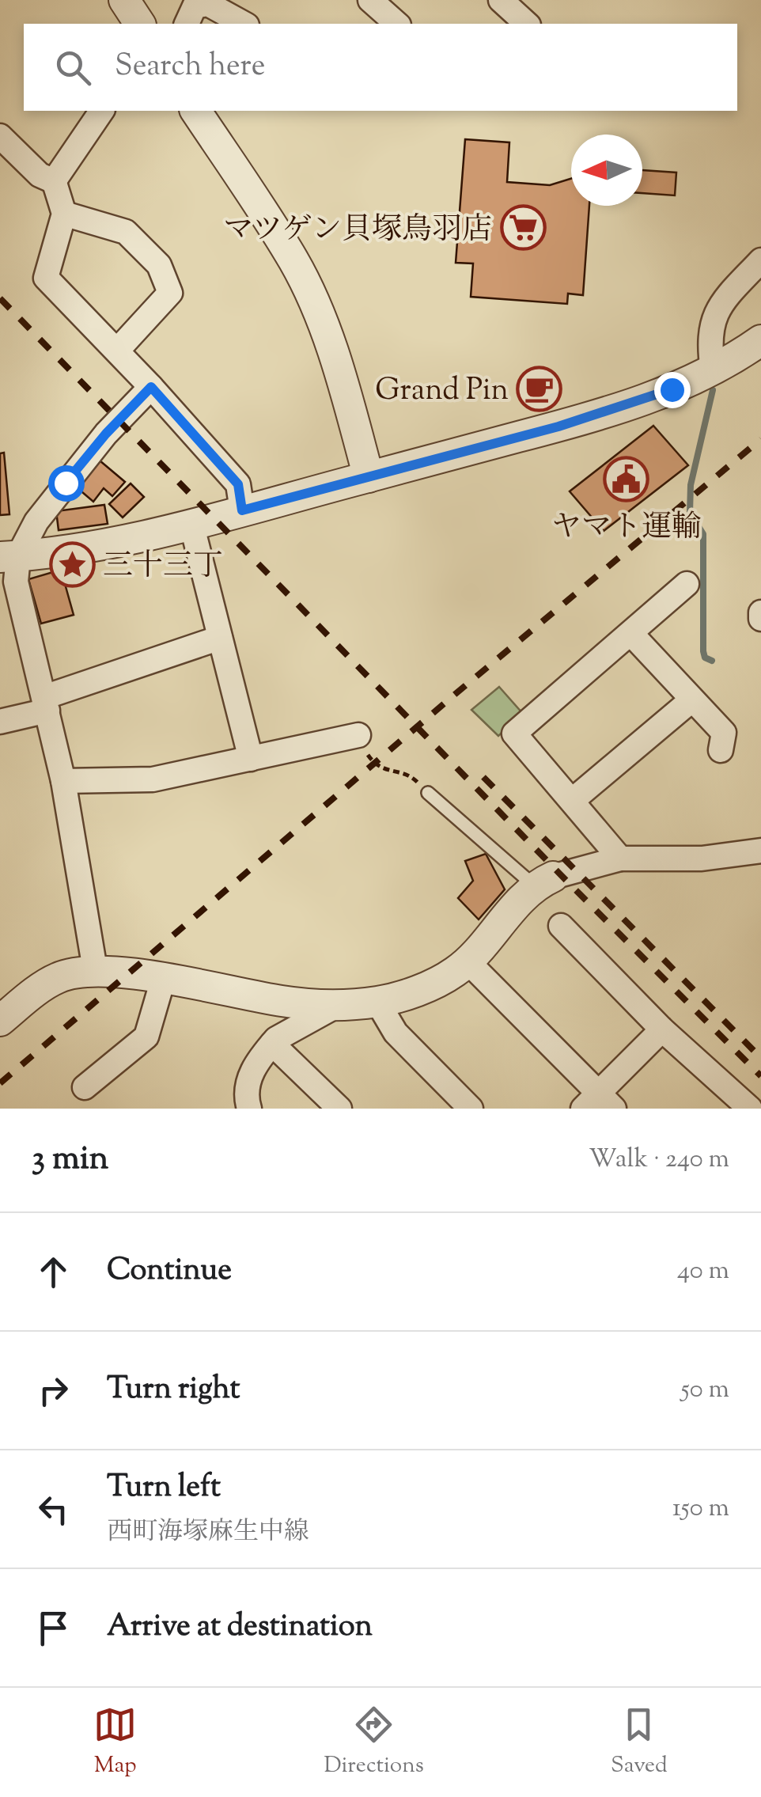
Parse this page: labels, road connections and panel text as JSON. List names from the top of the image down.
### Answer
{
  "places": {
    "supermarket": ["マツゲン貝塚鳥羽店"],
    "cafe": ["Grand Pin"],
    "public building": ["ヤマト運輸"],
    "place": ["三十三丁"]
  },
  "north": "left",
  "page": {
    "search": "Search here",
    "heading": ["3 min", "Walk · 240 m"],
    "list": [
      ["Continue", "40 m"],
      ["Turn right", "50 m"],
      ["Turn left", "西町海塚麻生中線", "150 m"],
      "Arrive at destination"
    ],
    "nav": ["Map", "Directions", "Saved"]
  }
}
